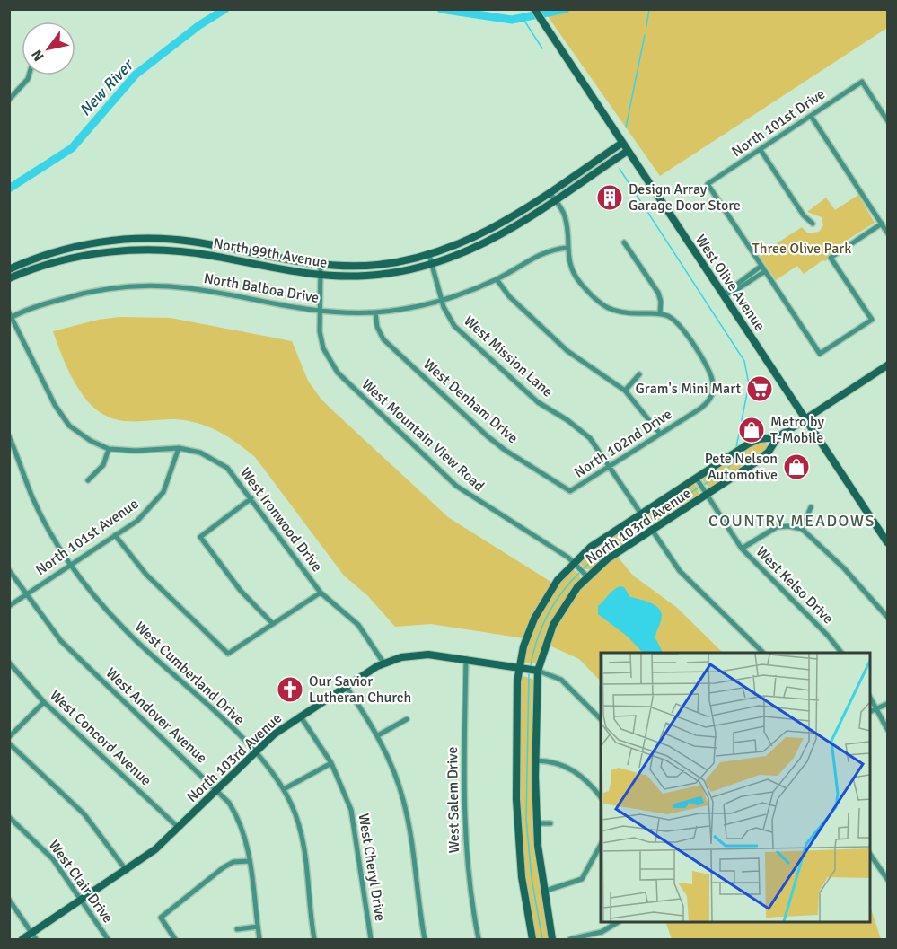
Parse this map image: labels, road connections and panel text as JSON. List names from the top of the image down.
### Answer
{
  "streets": {
    "main road": ["North 99th Avenue", "West Olive Avenue", "North 103rd Avenue"],
    "street": [
      "North 101st Drive",
      "North Balboa Drive",
      "West Mission Lane",
      "West Denham Drive",
      "West Mountain View Road",
      "North 102nd Drive",
      "West Ironwood Drive",
      "North 101st Avenue",
      "West Kelso Drive",
      "West Cumberland Drive",
      "West Andover Avenue",
      "West Concord Avenue",
      "West Salem Drive",
      "West Cheryl Drive",
      "West Clair Drive"
    ]
  },
  "crossings": [
    ["North 99th Avenue", "West Olive Avenue"],
    ["North 99th Avenue", "West Mission Lane"],
    ["North 99th Avenue", "West Mountain View Road"],
    ["West Olive Avenue", "North 103rd Avenue"],
    ["North Balboa Drive", "West Mission Lane"],
    ["North Balboa Drive", "West Denham Drive"],
    ["North Balboa Drive", "West Mountain View Road"],
    ["North Balboa Drive", "West Ironwood Drive"],
    ["West Mission Lane", "North 102nd Drive"],
    ["West Mission Lane", "North 103rd Avenue"],
    ["West Denham Drive", "North 102nd Drive"],
    ["West Mountain View Road", "North 103rd Avenue"],
    ["West Ironwood Drive", "North 103rd Avenue"],
    ["West Ironwood Drive", "North 101st Avenue"],
    ["North 103rd Avenue", "West Kelso Drive"],
    ["North 103rd Avenue", "West Cumberland Drive"],
    ["North 103rd Avenue", "West Andover Avenue"],
    ["North 103rd Avenue", "West Concord Avenue"],
    ["North 103rd Avenue", "West Salem Drive"],
    ["North 103rd Avenue", "West Cheryl Drive"],
    ["North 103rd Avenue", "West Clair Drive"],
    ["North 101st Avenue", "West Cumberland Drive"],
    ["North 101st Avenue", "West Andover Avenue"]
  ],
  "districts": ["COUNTRY MEADOWS"],
  "water": ["New River"],
  "parks": ["Three Olive Park"],
  "places": {
    "building": ["Design Array Garage Door Store"],
    "supermarket": ["Gram's Mini Mart"],
    "shop": ["Metro by T-Mobile", "Pete Nelson Automotive"],
    "church": ["Our Savior Lutheran Church"]
  },
  "north": "bottom left"
}
